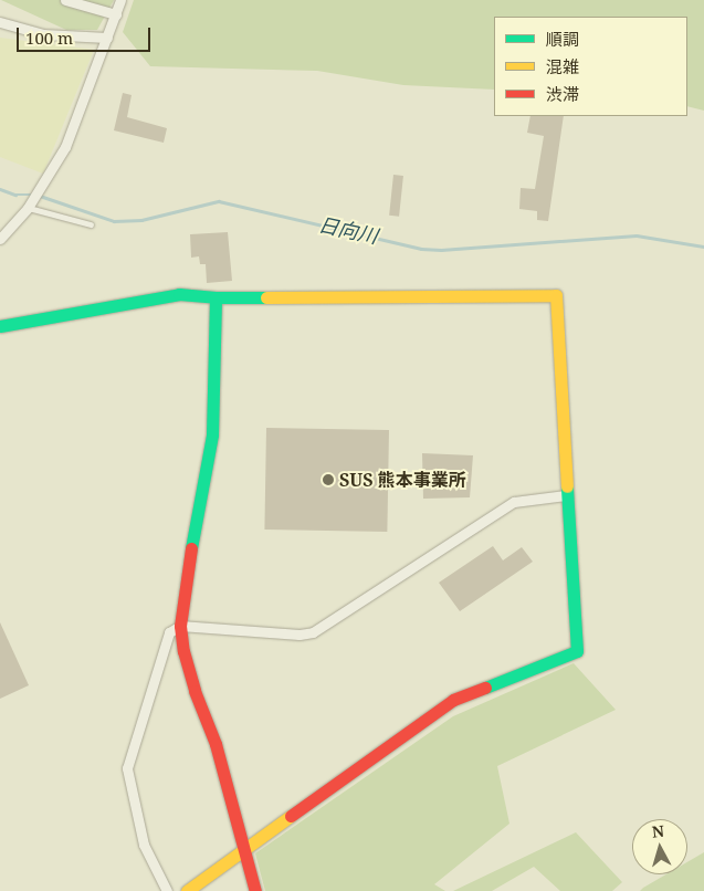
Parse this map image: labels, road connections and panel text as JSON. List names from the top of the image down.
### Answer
{
  "water": ["日向川"],
  "places": ["SUS 熊本事業所"],
  "legend": ["順調", "混雑", "渋滞"],
  "scale_bar": "100 m",
  "north": "top"
}
